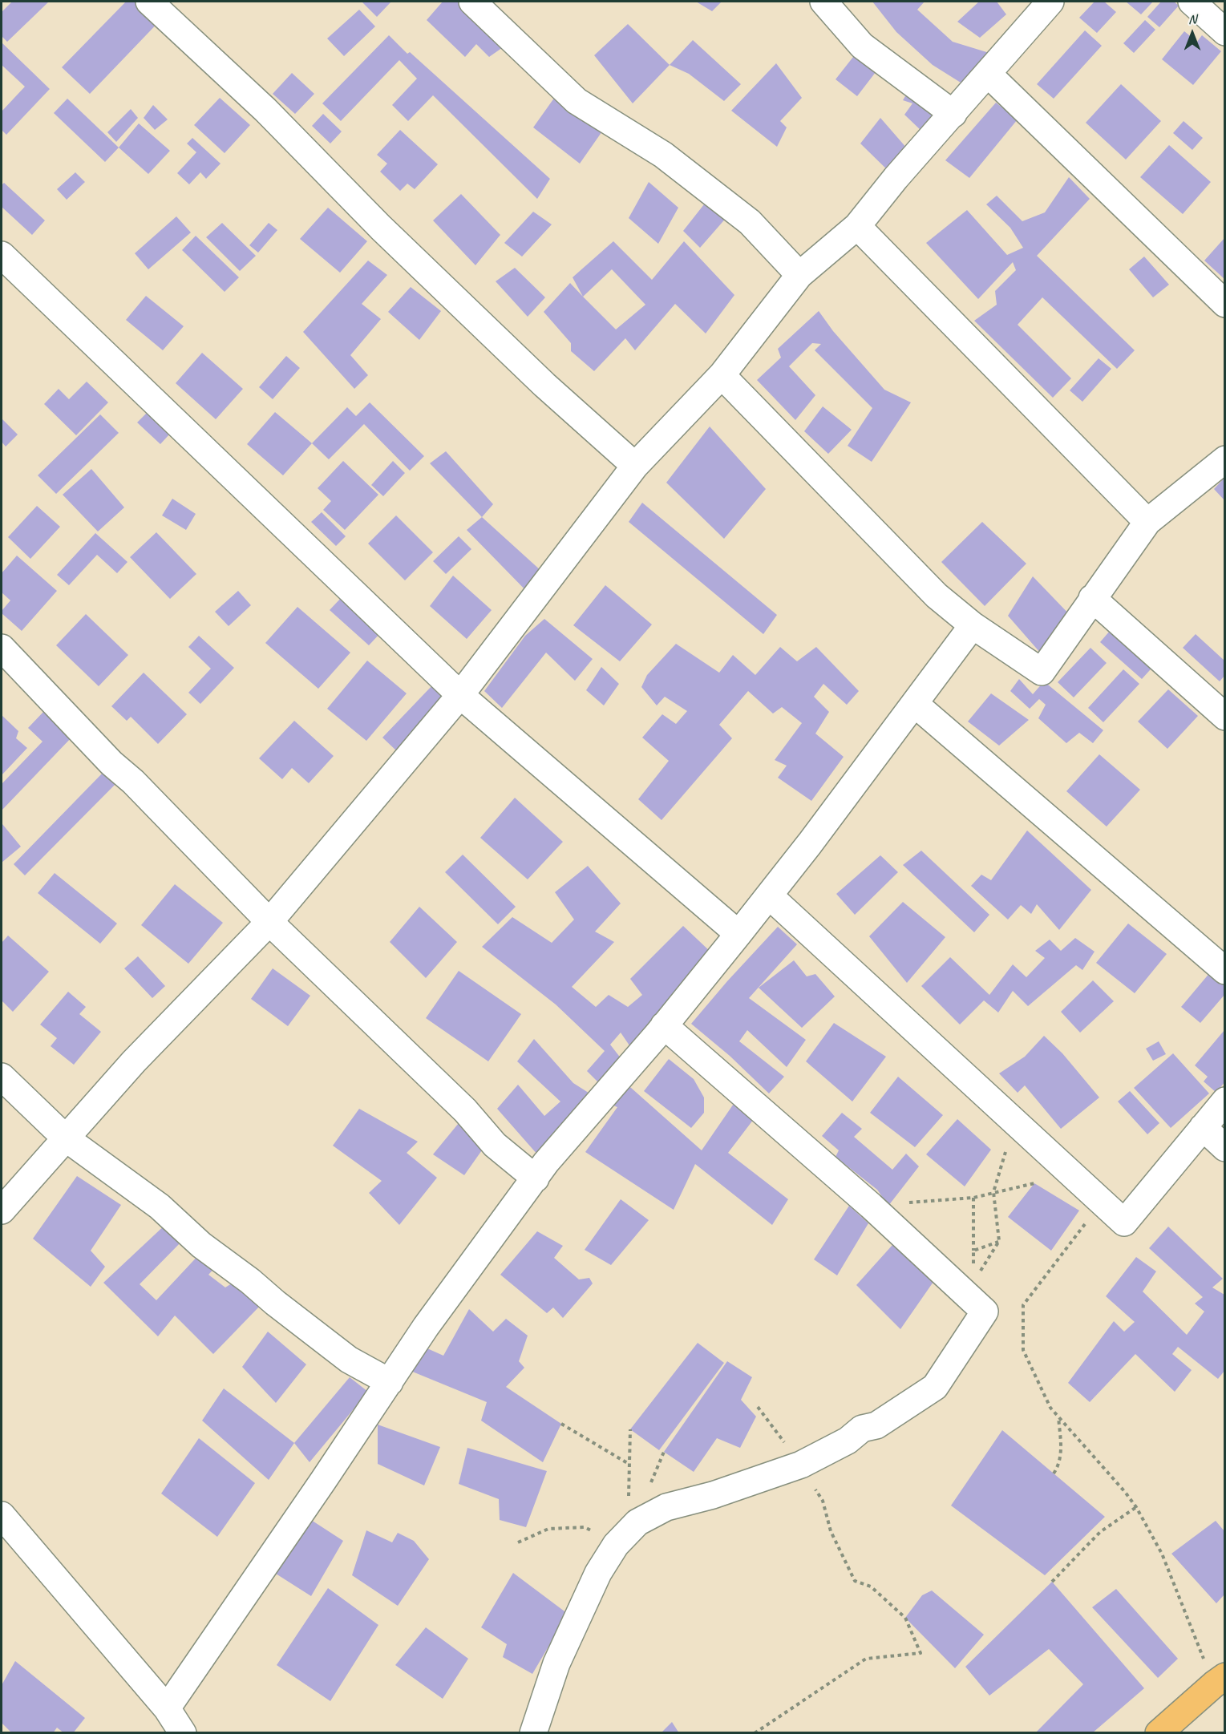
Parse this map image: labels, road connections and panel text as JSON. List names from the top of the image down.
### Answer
{
  "north": "top"
}
